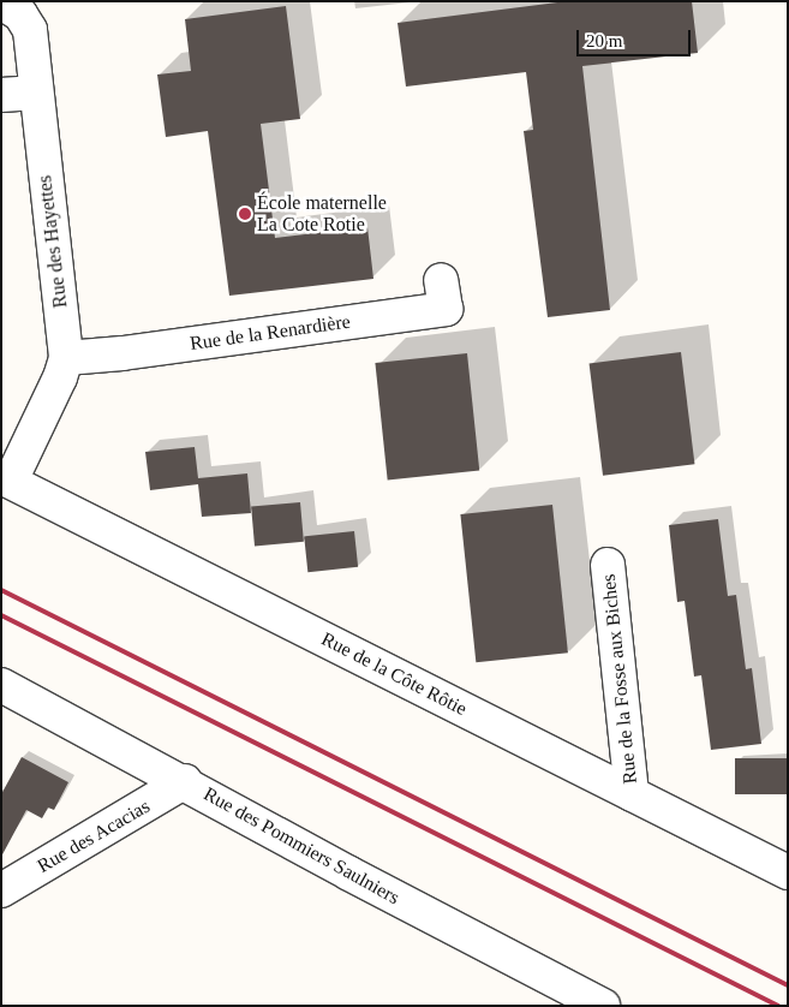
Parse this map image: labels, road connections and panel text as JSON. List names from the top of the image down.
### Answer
{
  "streets": {
    "street": [
      "Rue des Hayettes",
      "Rue de la Renardière",
      "Rue de la Côte Rôtie",
      "Rue de la Fosse aux Biches",
      "Rue des Acacias",
      "Rue des Pommiers Saulniers"
    ]
  },
  "crossings": [
    ["Rue des Hayettes", "Rue de la Renardière"],
    ["Rue des Hayettes", "Rue de la Côte Rôtie"],
    ["Rue de la Côte Rôtie", "Rue de la Fosse aux Biches"],
    ["Rue des Acacias", "Rue des Pommiers Saulniers"]
  ],
  "places": ["École maternelle La Cote Rotie"],
  "scale_bar": "20 m"
}
